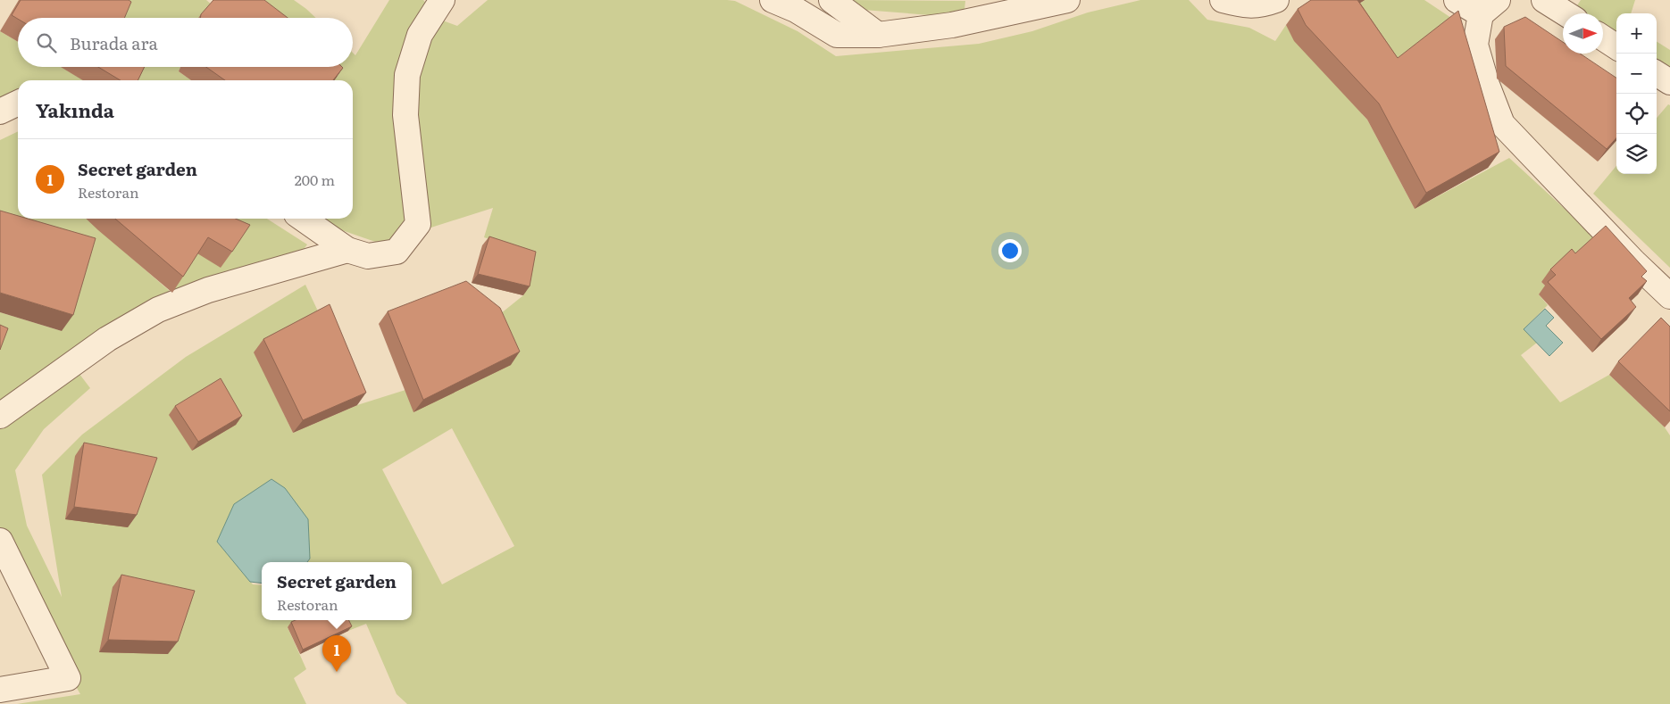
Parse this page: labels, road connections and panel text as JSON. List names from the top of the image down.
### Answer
{
  "north": "right",
  "page": {
    "map_buttons": ["+", "−"],
    "search": "Burada ara",
    "heading": "Yakında",
    "list": [
      {
        "mark": "1",
        "name": "Secret garden",
        "note": "Restoran",
        "value": "200 m"
      }
    ],
    "popup": ["Secret garden", "Restoran"],
    "pins": "1"
  }
}
